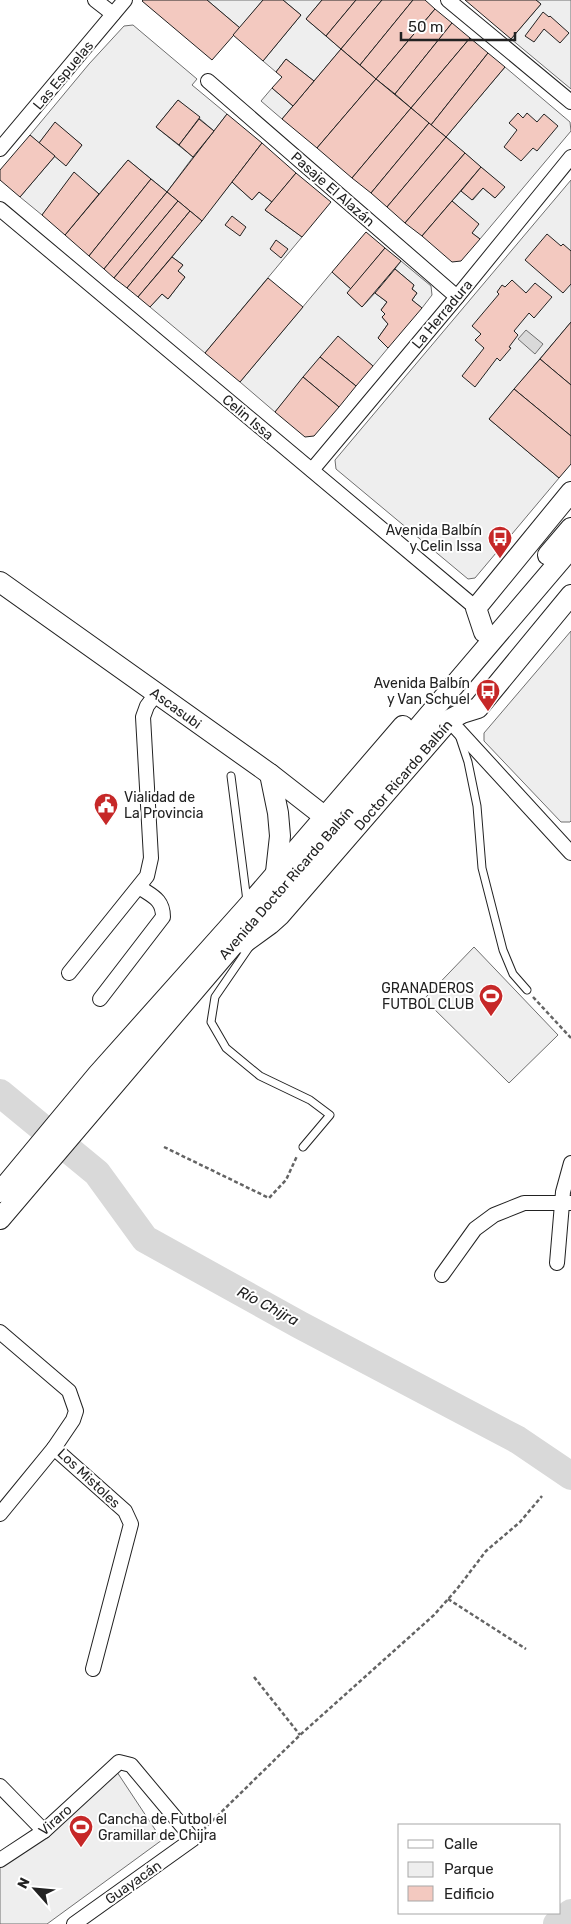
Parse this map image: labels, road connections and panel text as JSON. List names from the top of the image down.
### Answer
{
  "streets": {
    "main road": ["Ascasubi", "Doctor Ricardo Balbín", "Avenida Doctor Ricardo Balbín"],
    "street": [
      "Las Espuelas",
      "Pasaje El Alazán",
      "La Herradura",
      "Celin Issa",
      "Los Mistoles",
      "Viraro",
      "Guayacán"
    ]
  },
  "crossings": [
    ["Pasaje El Alazán", "La Herradura"],
    ["La Herradura", "Celin Issa"],
    ["Ascasubi", "Doctor Ricardo Balbín"],
    ["Ascasubi", "Avenida Doctor Ricardo Balbín"],
    ["Doctor Ricardo Balbín", "Avenida Doctor Ricardo Balbín"],
    ["Viraro", "Guayacán"]
  ],
  "water": ["Río Chijra"],
  "places": {
    "bus stop": ["Avenida Balbín y Celin Issa", "Avenida Balbín y Van Schuel"],
    "public building": ["Vialidad de La Provincia"],
    "sports": ["GRANADEROS FUTBOL CLUB", "Cancha de Futbol el Gramillar de Chijra"]
  },
  "legend": ["Calle", "Parque", "Edificio"],
  "scale_bar": "50 m",
  "north": "top left"
}
